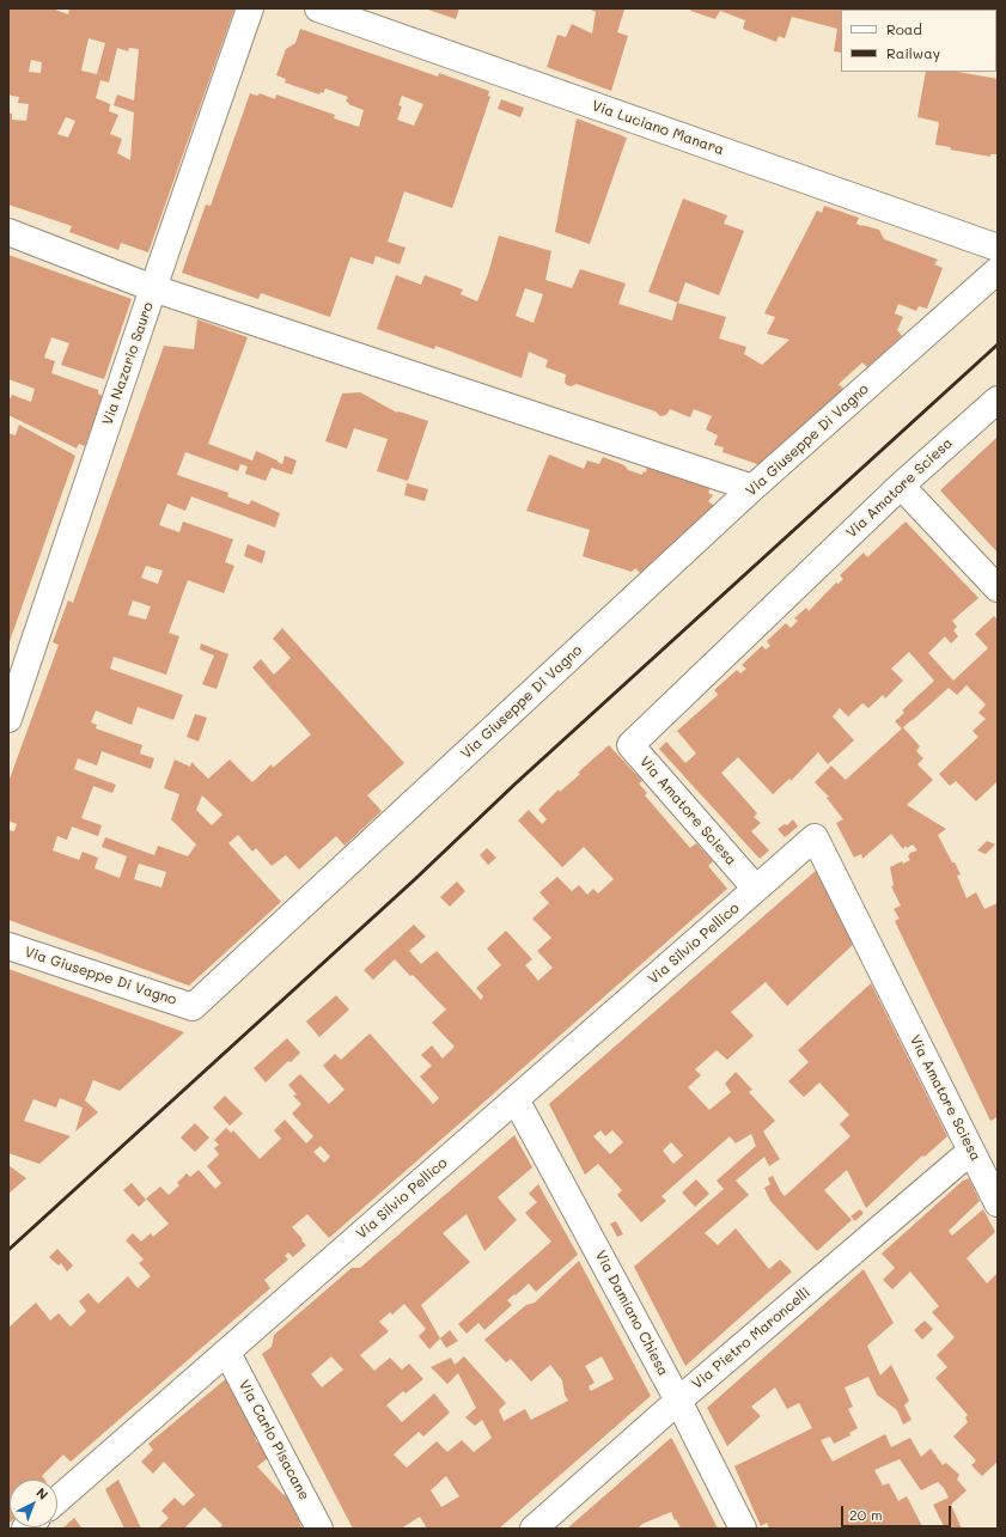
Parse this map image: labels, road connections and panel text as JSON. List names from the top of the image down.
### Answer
{
  "streets": {
    "street": [
      "Via Luciano Manara",
      "Via Nazario Sauro",
      "Via Giuseppe Di Vagno",
      "Via Amatore Sciesa",
      "Via Silvio Pellico",
      "Via Damiano Chiesa",
      "Via Pietro Maroncelli",
      "Via Carlo Pisacane"
    ]
  },
  "crossings": [
    ["Via Amatore Sciesa", "Via Silvio Pellico"],
    ["Via Amatore Sciesa", "Via Pietro Maroncelli"],
    ["Via Silvio Pellico", "Via Damiano Chiesa"],
    ["Via Silvio Pellico", "Via Carlo Pisacane"],
    ["Via Damiano Chiesa", "Via Pietro Maroncelli"]
  ],
  "legend": ["Road", "Railway"],
  "scale_bar": "20 m",
  "north": "top right"
}
